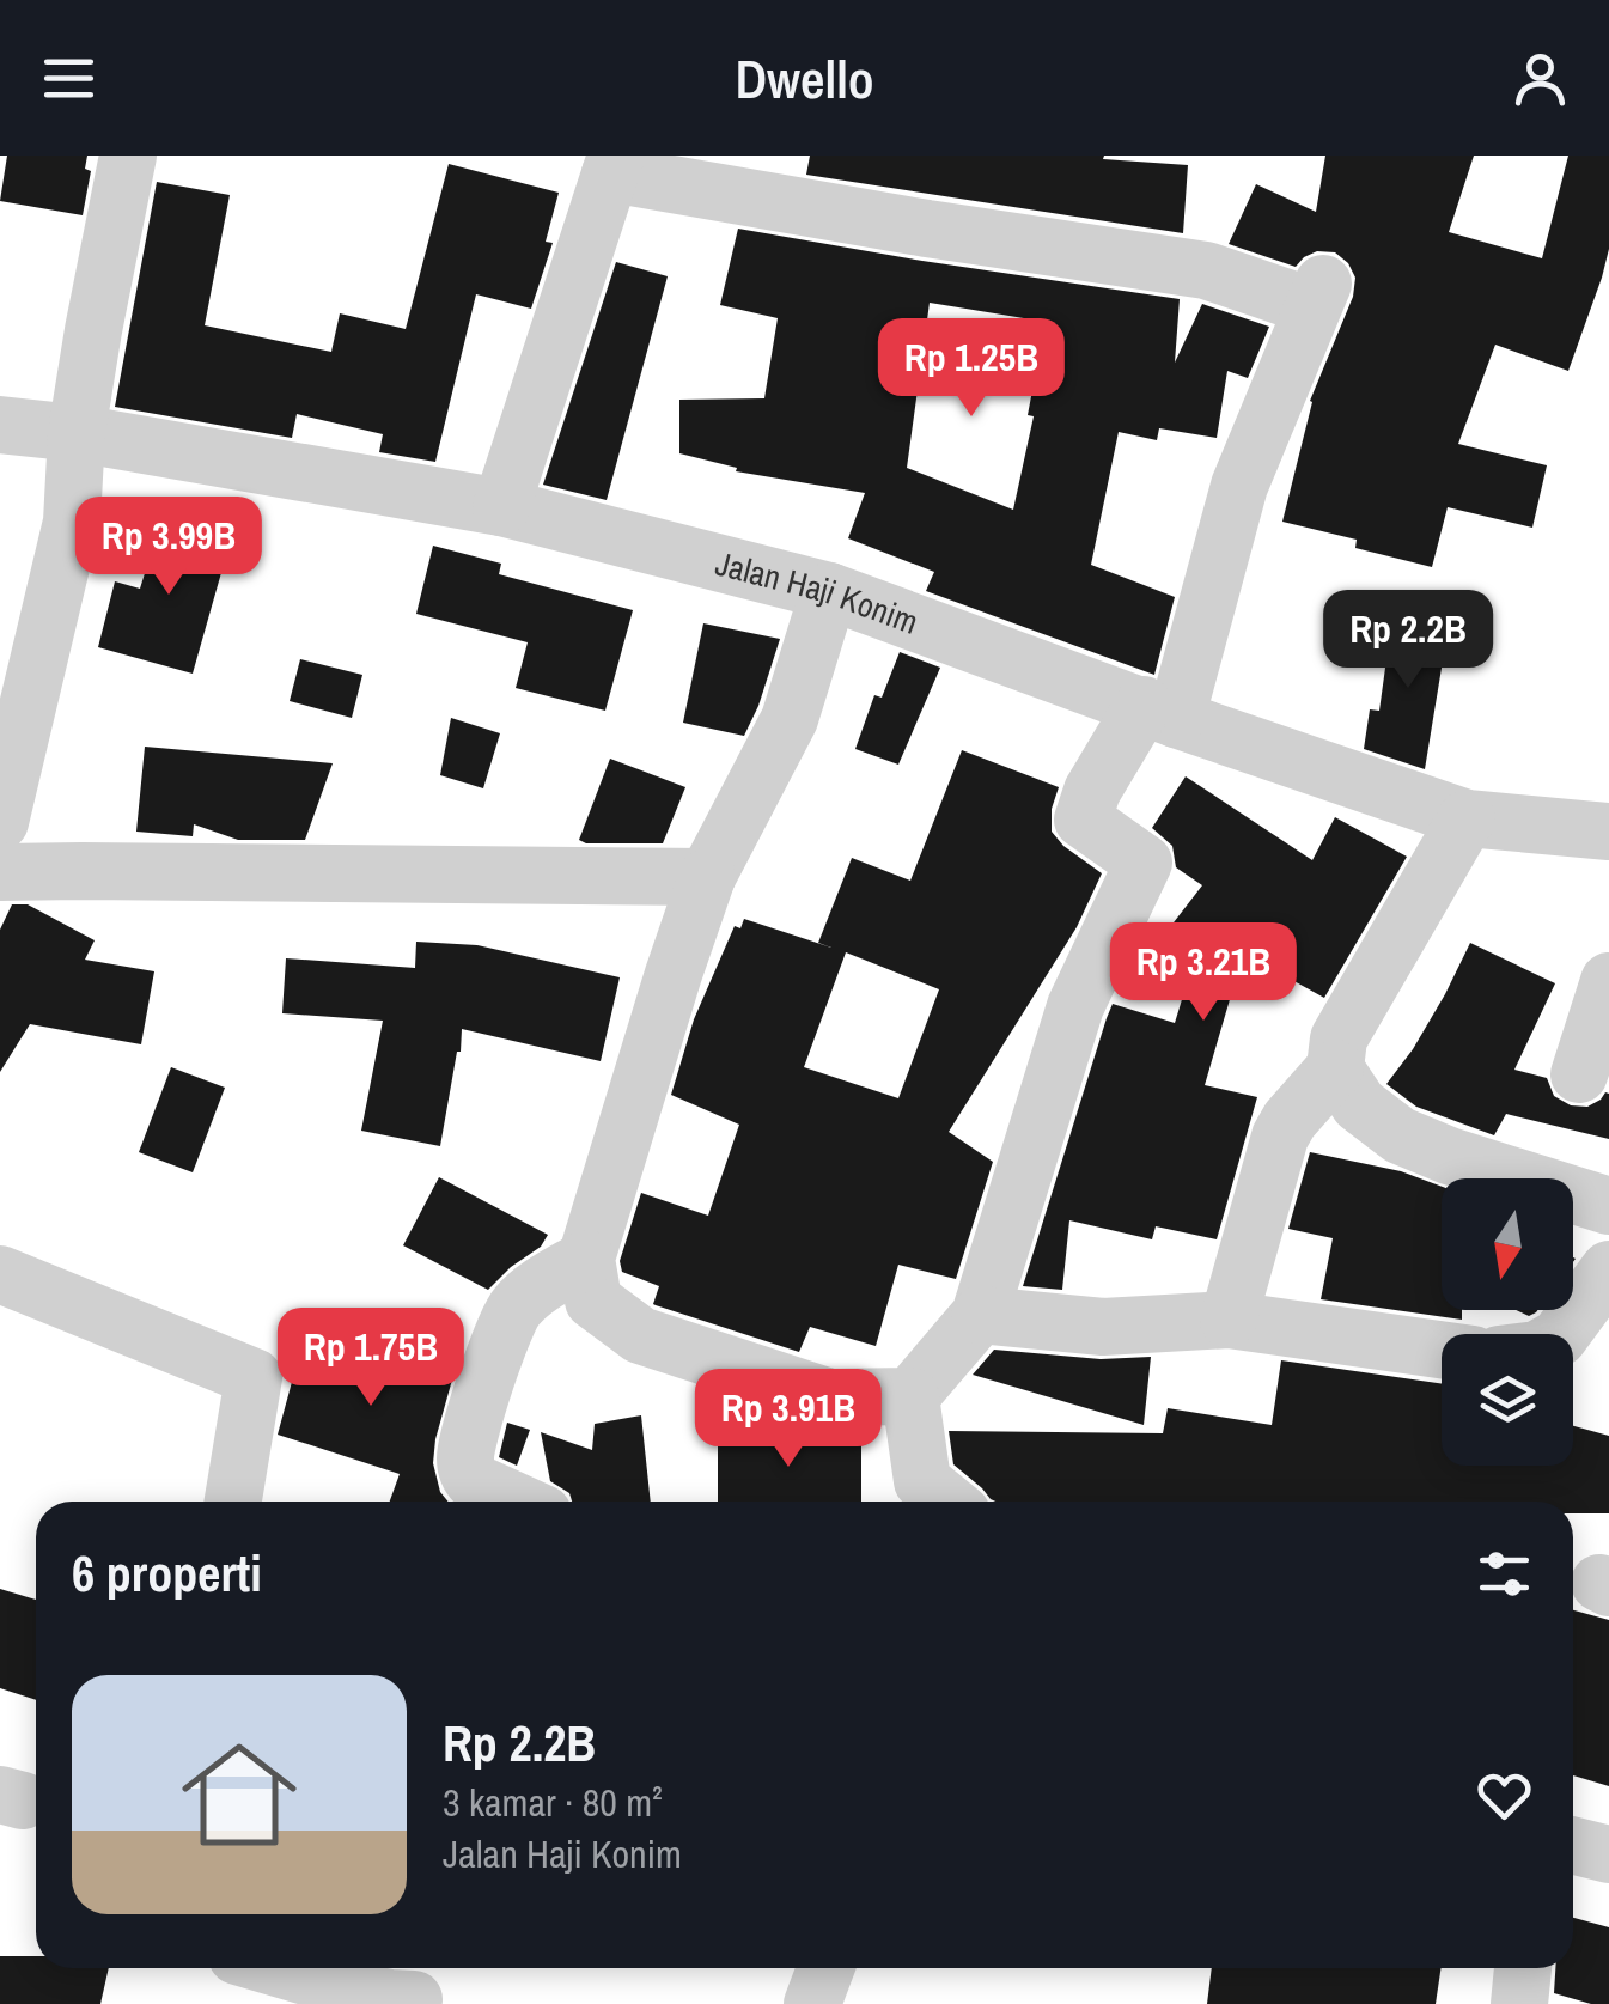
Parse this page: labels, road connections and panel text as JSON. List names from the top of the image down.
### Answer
{
  "streets": {
    "street": ["Jalan Haji Konim"]
  },
  "north": "bottom",
  "page": {
    "header": "Dwello",
    "price": [
      "Rp 1.25B",
      "Rp 3.99B",
      "Rp 2.2B",
      "Rp 3.21B",
      "Rp 1.75B",
      "Rp 3.91B"
    ],
    "heading": "6 properti",
    "list": [
      {
        "name": "Rp 2.2B",
        "note": "3 kamar · 80 m² · Jalan Haji Konim"
      }
    ]
  }
}
